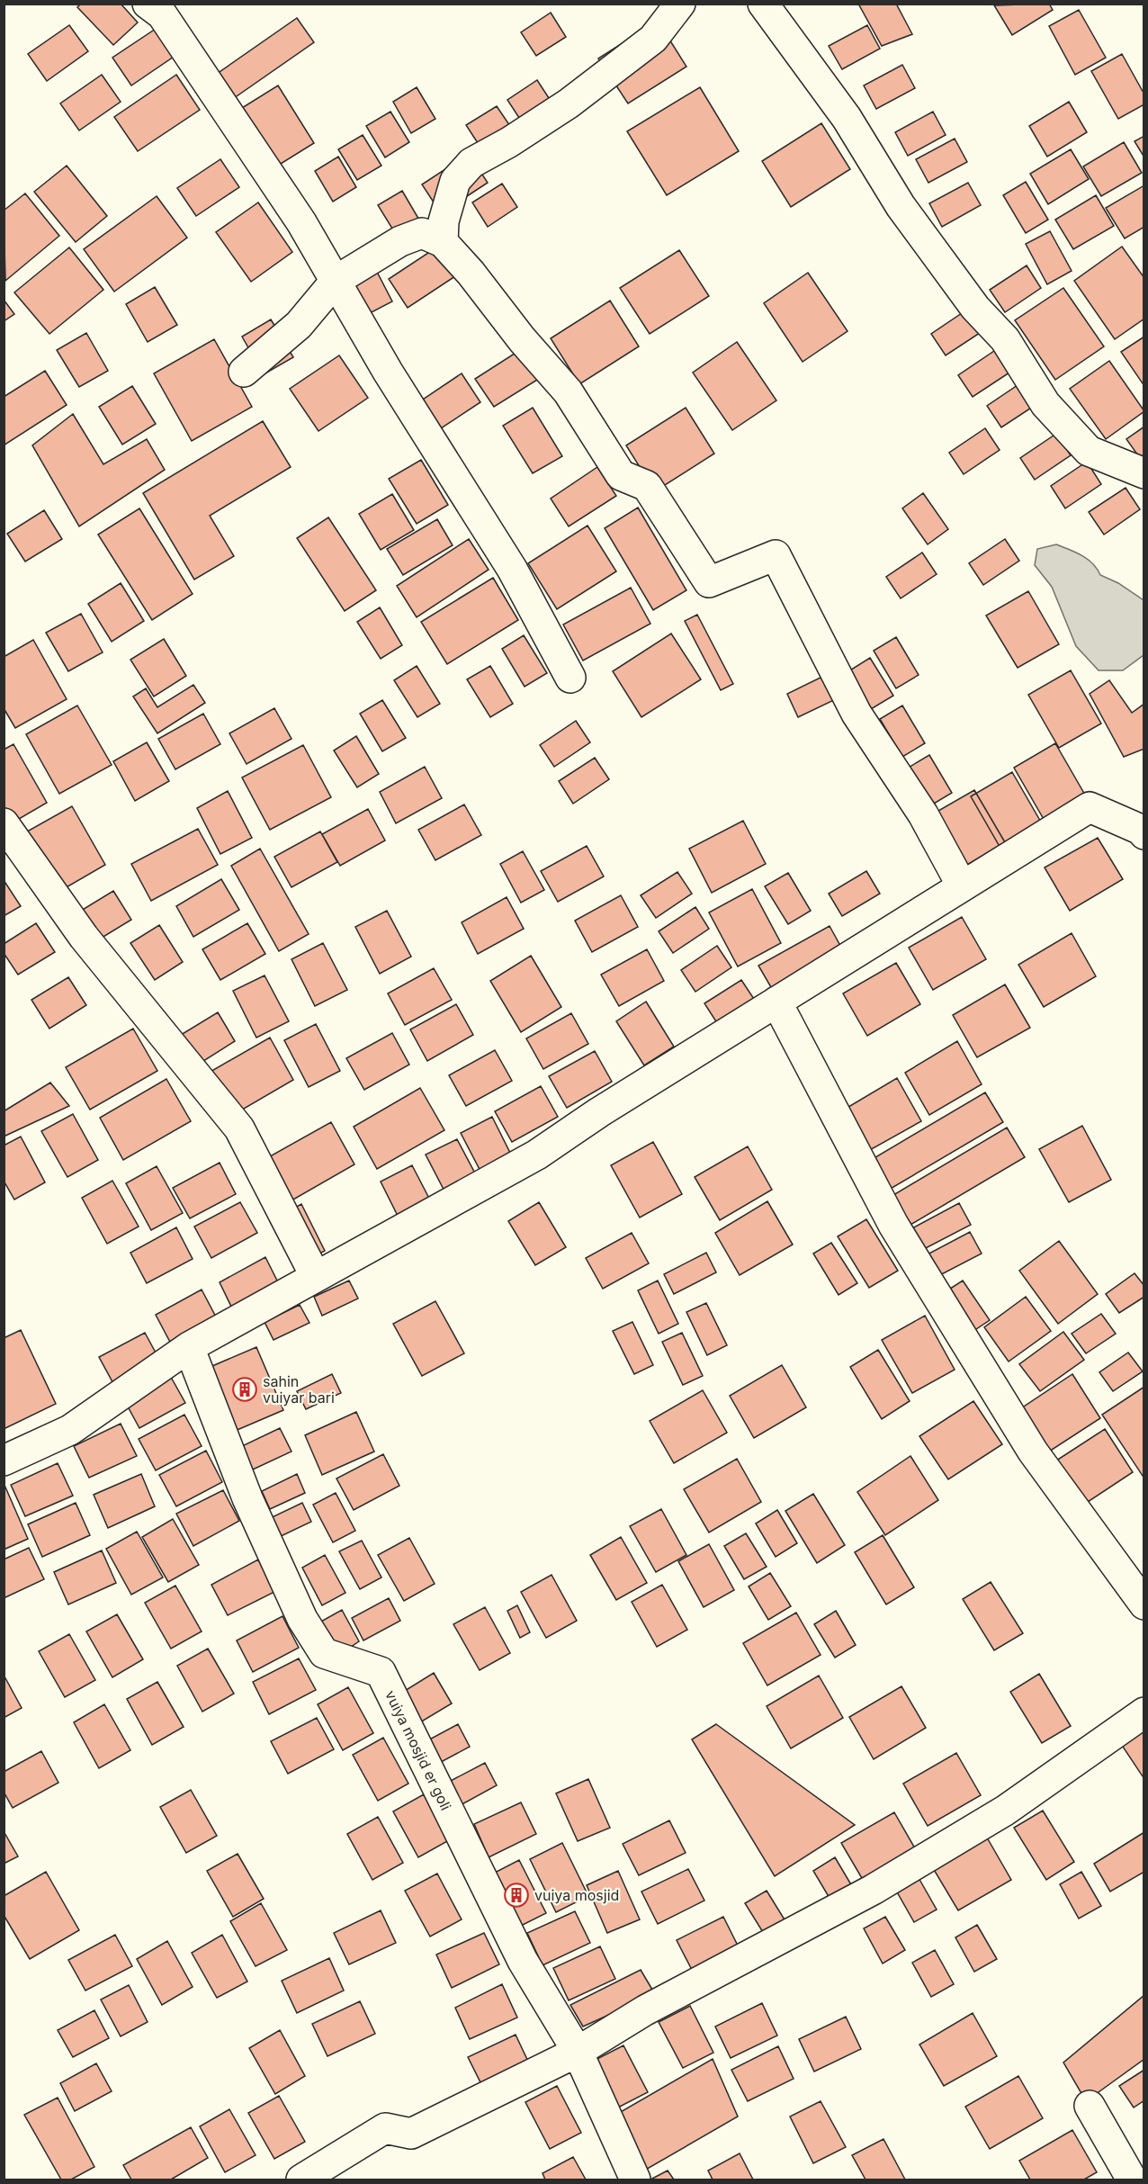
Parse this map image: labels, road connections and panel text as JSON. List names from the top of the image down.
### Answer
{
  "streets": {
    "street": ["vuiya mosjid er goli"]
  },
  "places": {
    "building": ["sahin vuiyar bari", "vuiya mosjid"]
  }
}
